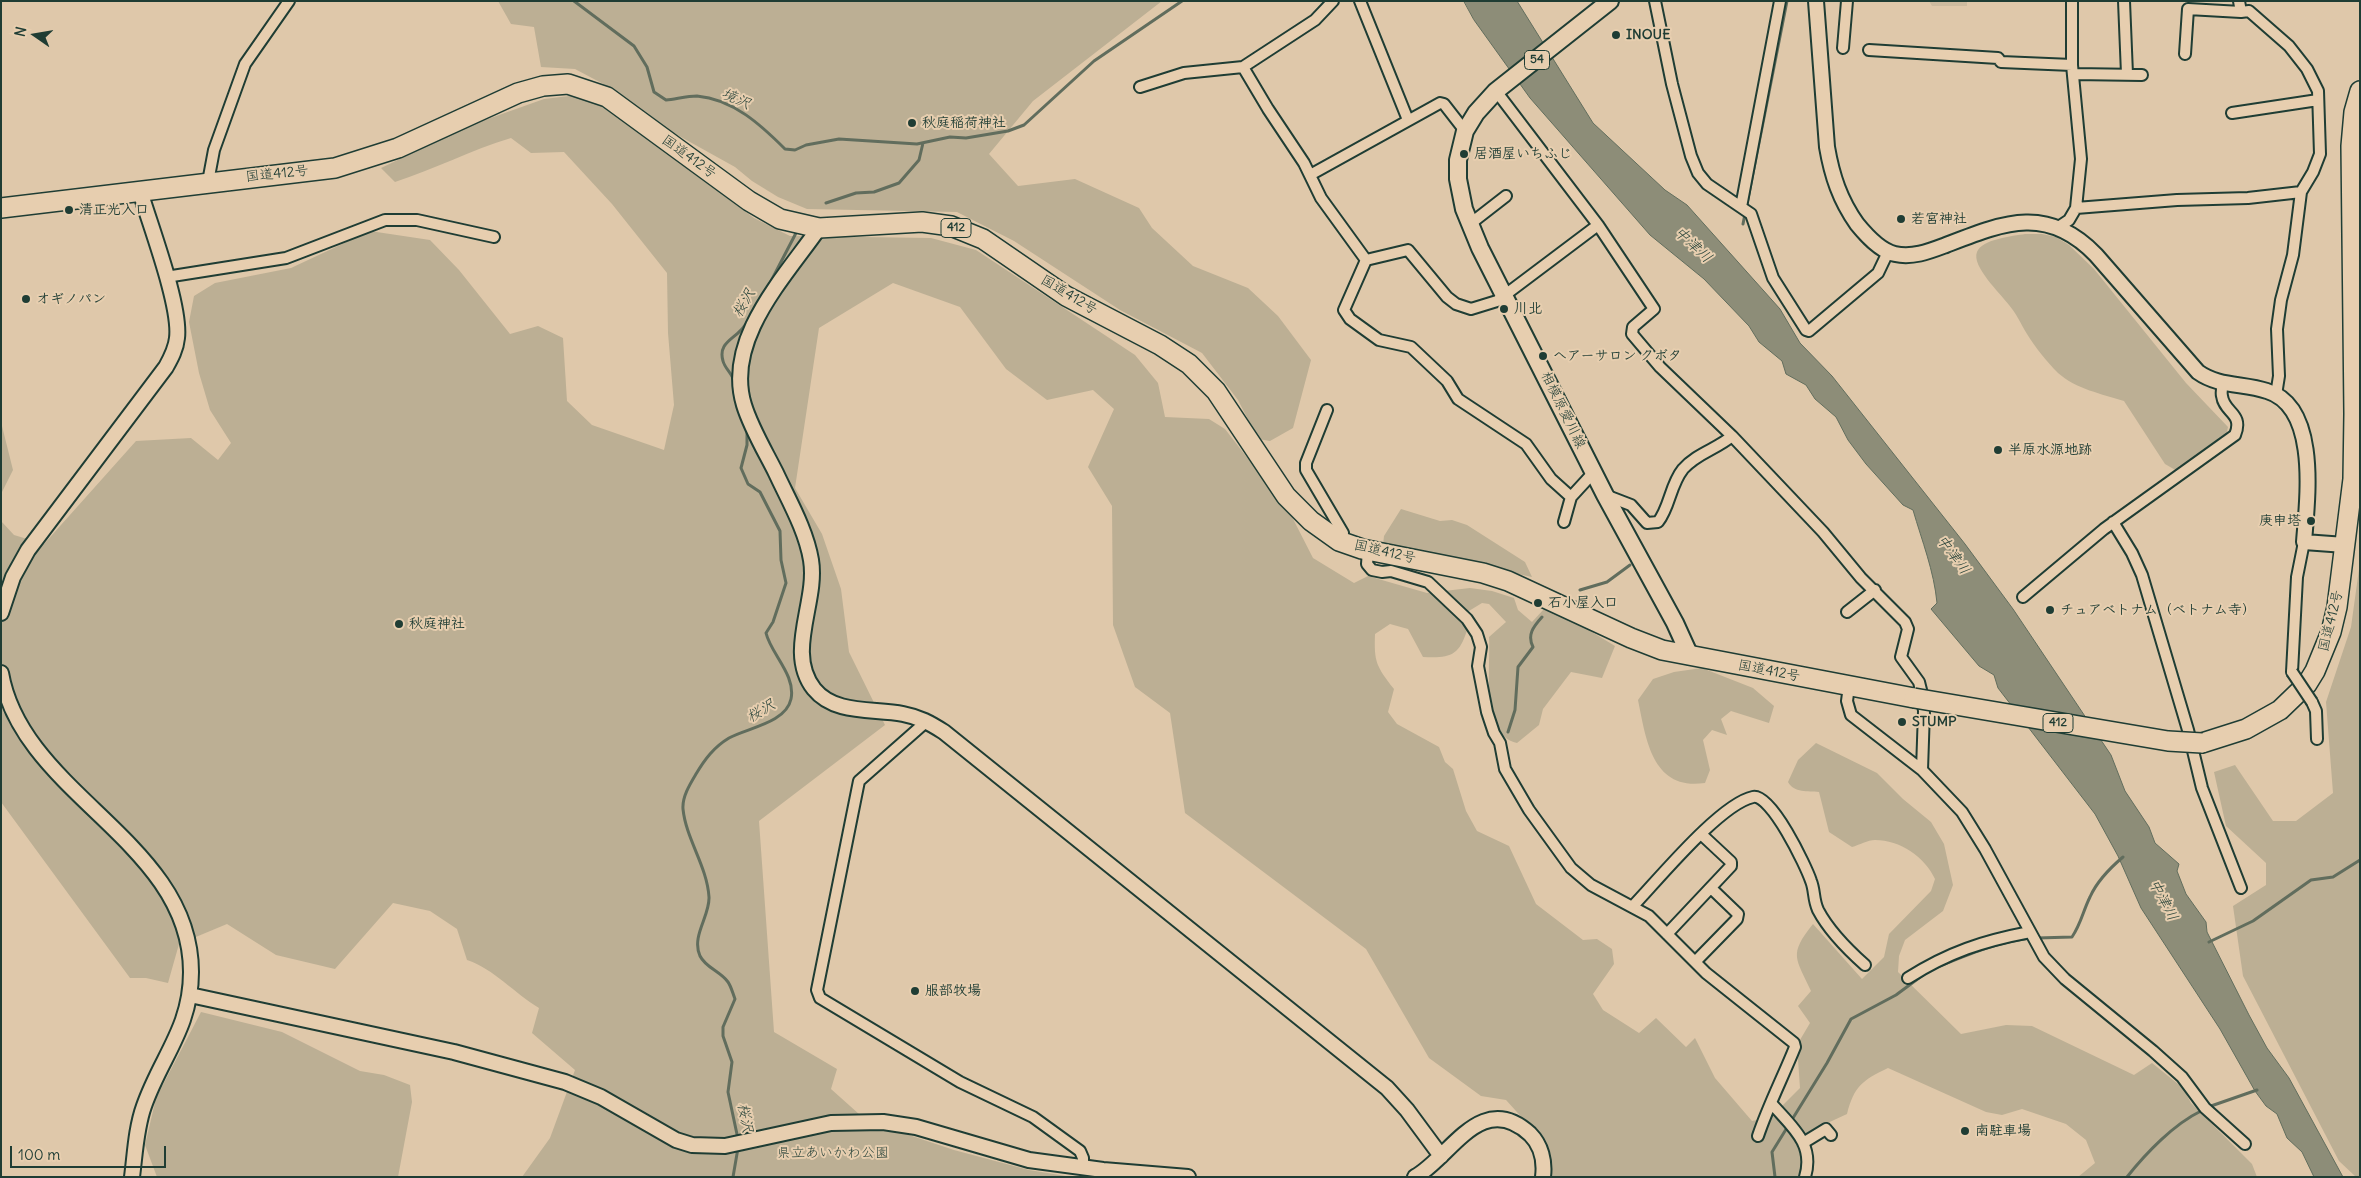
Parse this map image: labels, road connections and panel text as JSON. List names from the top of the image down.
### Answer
{
  "streets": {
    "highway": ["国道412号", "412"],
    "main road": ["54", "相模原愛川線"]
  },
  "crossings": [
    ["国道412号", "相模原愛川線"]
  ],
  "water": ["境沢", "中津川", "桜沢"],
  "parks": ["県立あいかわ公園"],
  "places": [
    "INOUE",
    "秋庭稲荷神社",
    "居酒屋いちふじ",
    "清正光入口",
    "若宮神社",
    "オギノパン",
    "川北",
    "ヘアーサロン クボタ",
    "半原水源地跡",
    "庚申塔",
    "石小屋入口",
    "チュアベトナム（ベトナム寺）",
    "秋庭神社",
    "STUMP",
    "服部牧場",
    "南駐車場"
  ],
  "scale_bar": "100 m",
  "north": "left"
}
